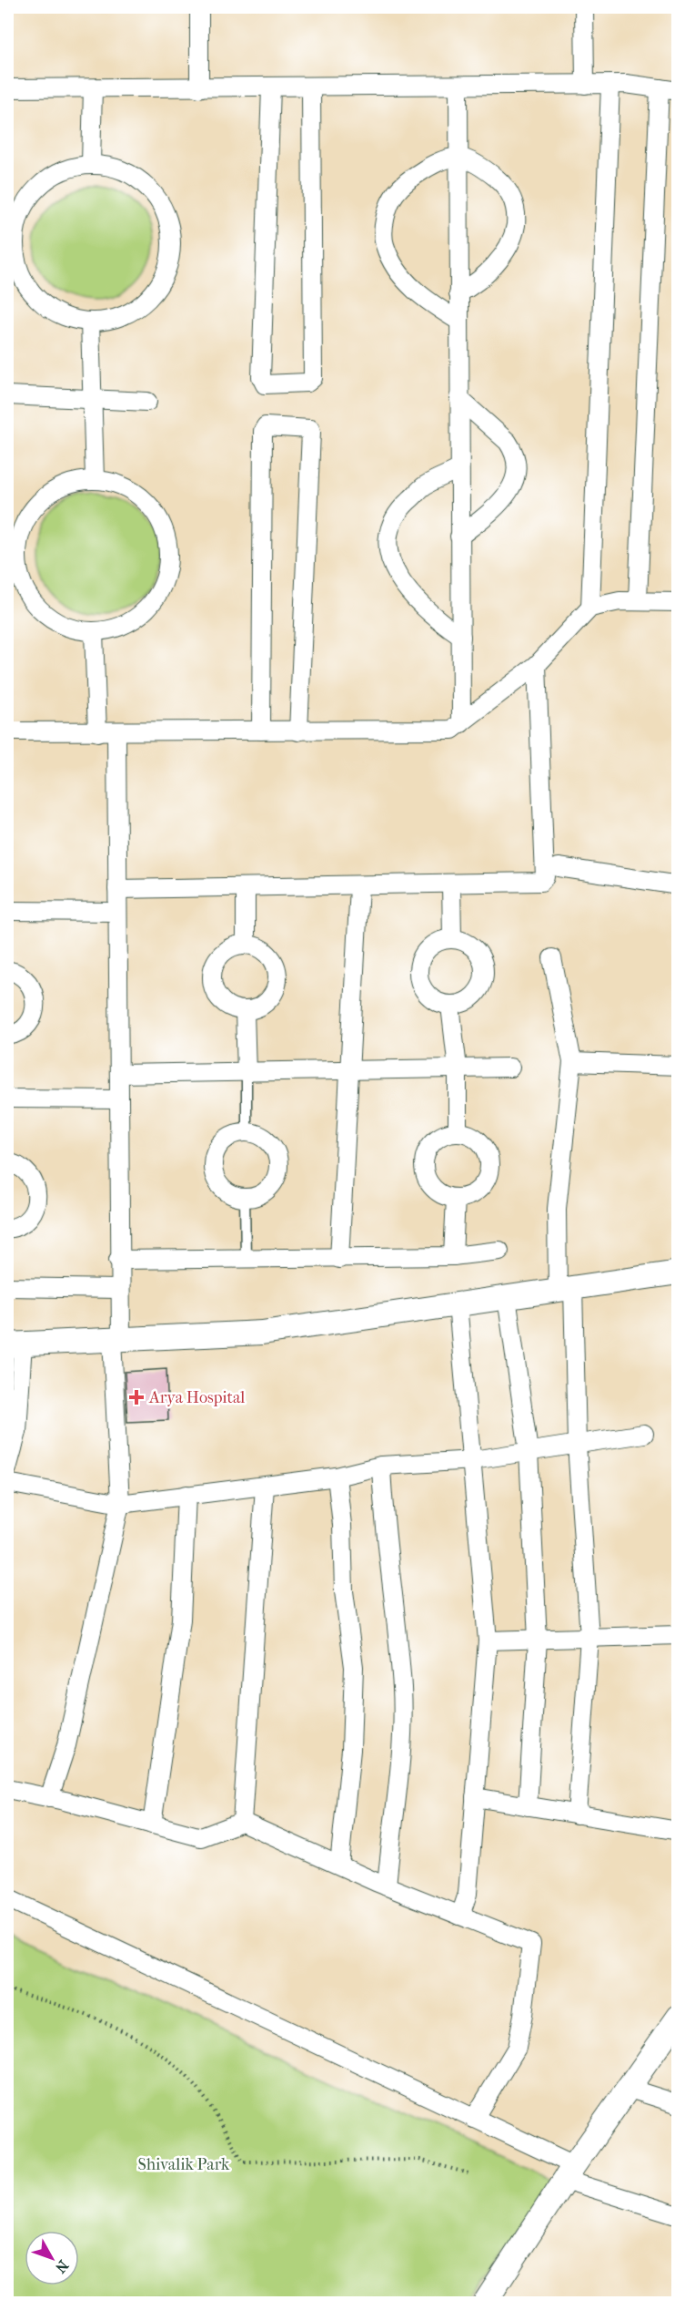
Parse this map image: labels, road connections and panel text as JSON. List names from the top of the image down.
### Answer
{
  "parks": ["Shivalik Park"],
  "places": {
    "health": ["Arya Hospital"]
  },
  "north": "bottom right"
}
